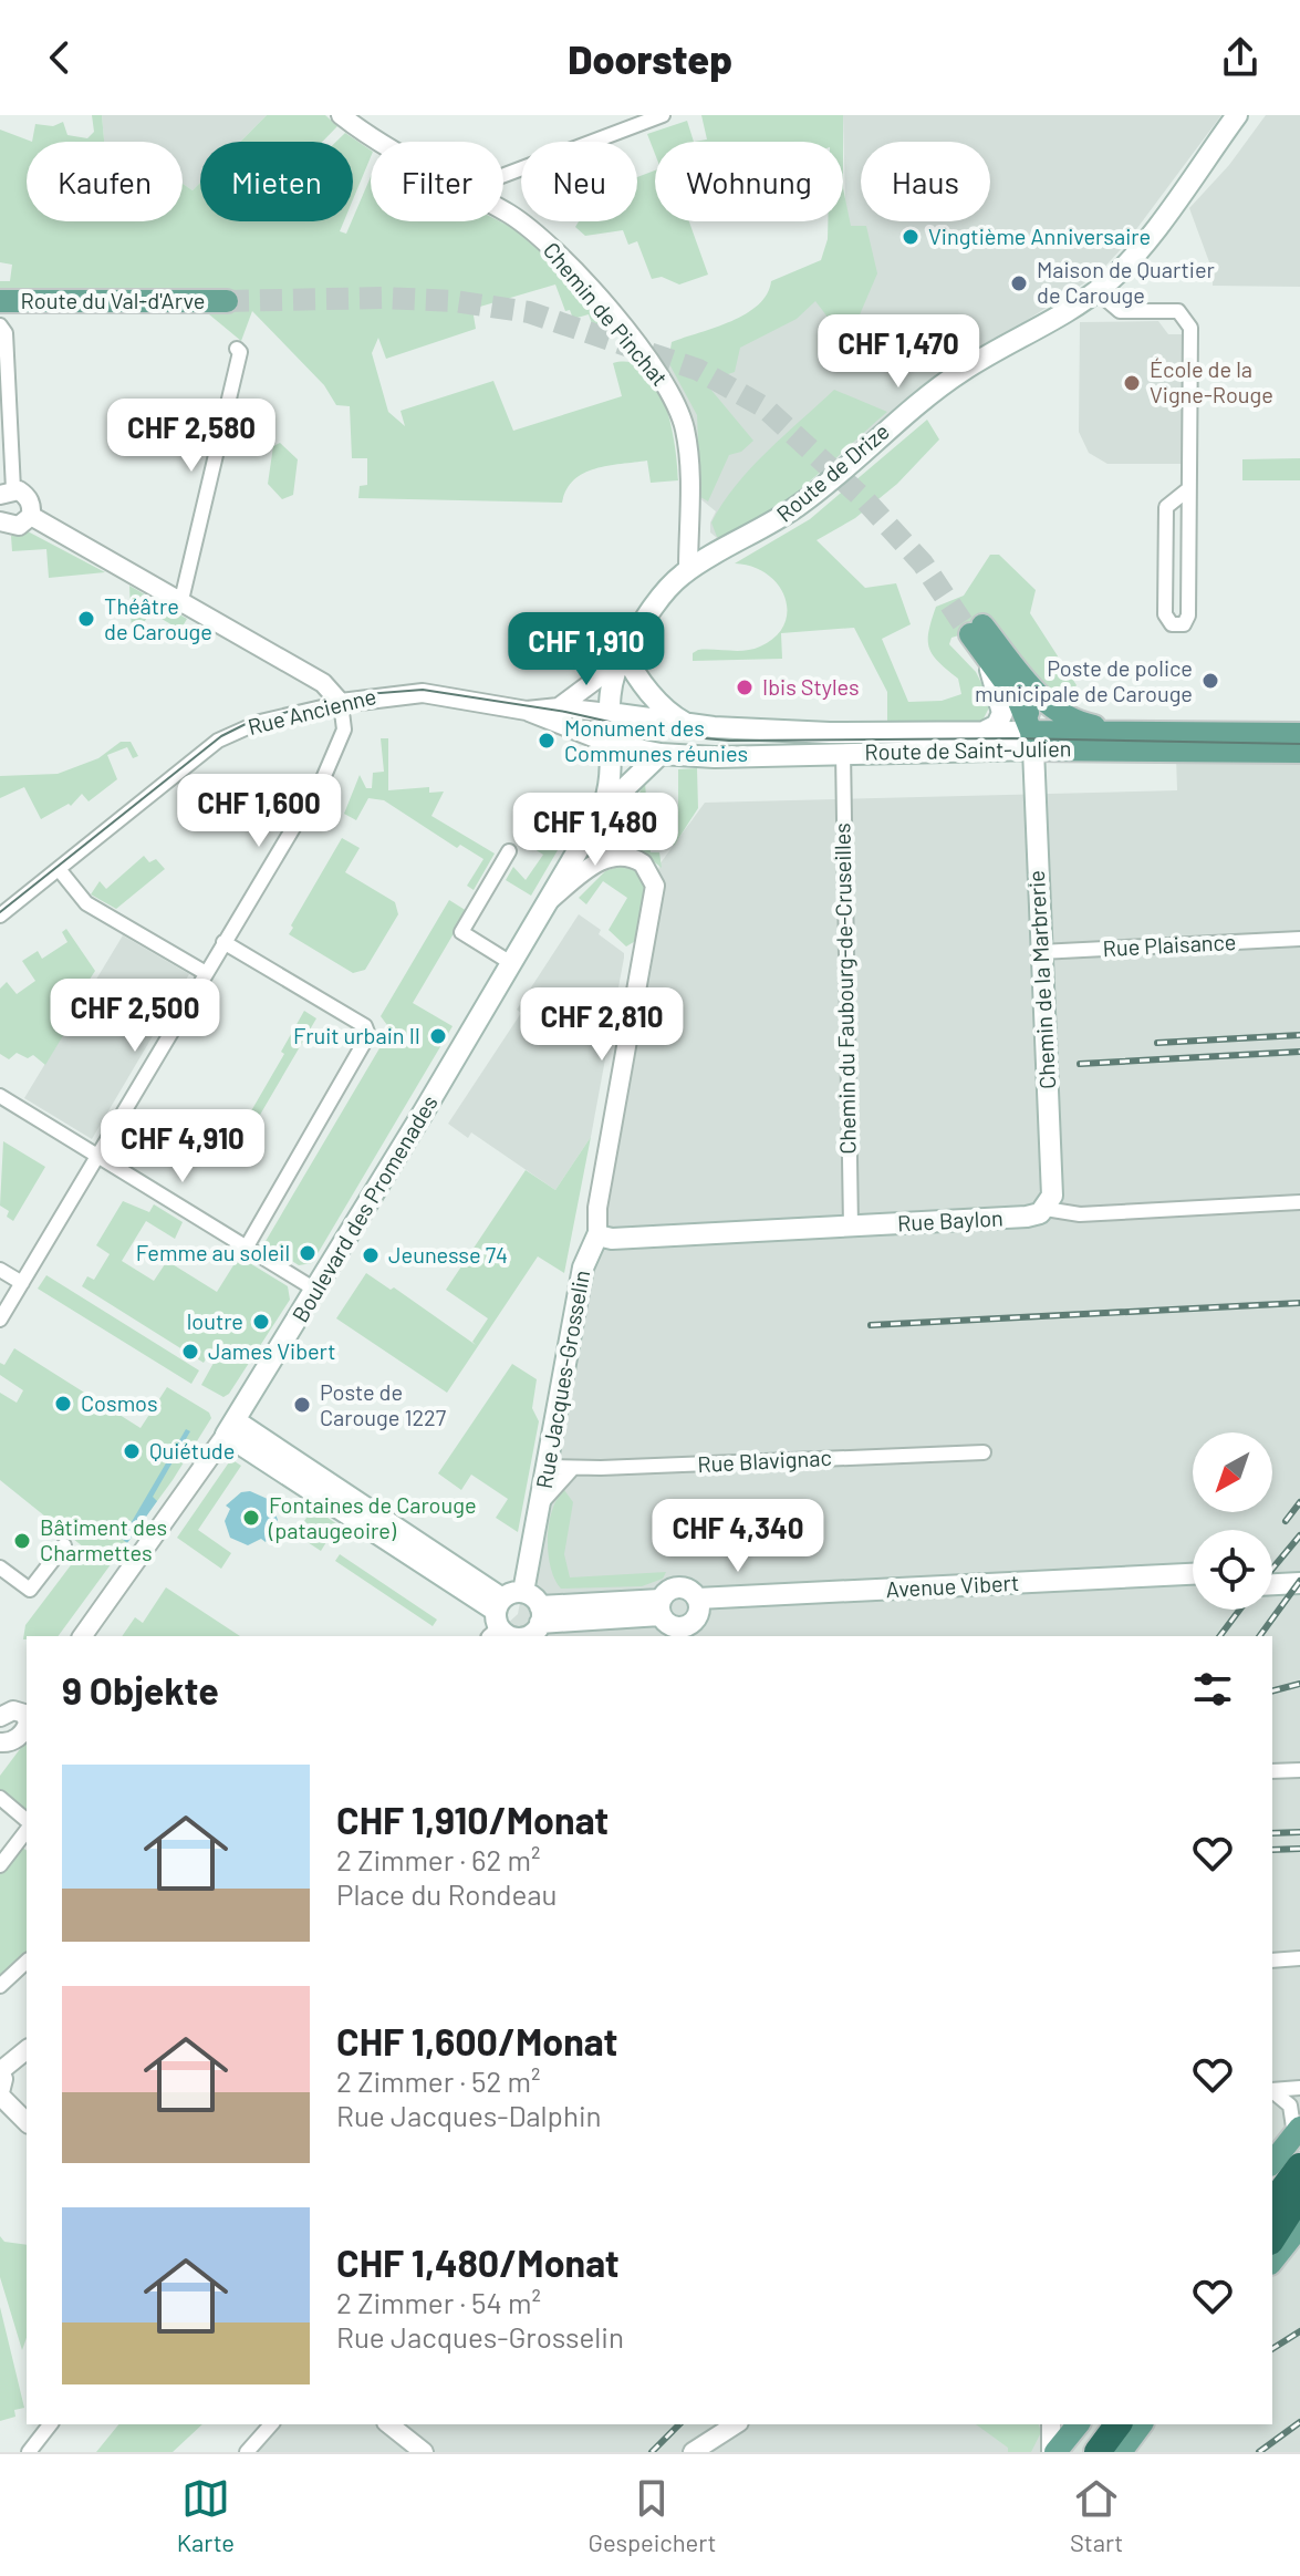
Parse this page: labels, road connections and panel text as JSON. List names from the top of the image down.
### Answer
{
  "streets": {
    "main road": [
      "Route du Val-d'Arve",
      "Route de Drize",
      "Route de Saint-Julien",
      "Chemin de la Marbrerie",
      "Boulevard des Promenades",
      "Rue Baylon",
      "Rue Jacques-Grosselin",
      "Avenue Vibert"
    ],
    "street": [
      "Chemin de Pinchat",
      "Rue Ancienne",
      "Rue Plaisance",
      "Chemin du Faubourg-de-Cruseilles",
      "Rue Blavignac"
    ]
  },
  "crossings": [
    ["Chemin de Pinchat", "Route de Drize"],
    ["Route de Drize", "Boulevard des Promenades"],
    ["Route de Saint-Julien", "Chemin de la Marbrerie"],
    ["Route de Saint-Julien", "Chemin du Faubourg-de-Cruseilles"],
    ["Route de Saint-Julien", "Boulevard des Promenades"],
    ["Rue Plaisance", "Chemin de la Marbrerie"],
    ["Chemin de la Marbrerie", "Rue Baylon"],
    ["Chemin du Faubourg-de-Cruseilles", "Rue Baylon"],
    ["Boulevard des Promenades", "Rue Jacques-Grosselin"],
    ["Rue Baylon", "Rue Jacques-Grosselin"],
    ["Rue Jacques-Grosselin", "Rue Blavignac"]
  ],
  "places": [
    "Vingtième Anniversaire",
    "Maison de Quartier de Carouge",
    "École de la Vigne-Rouge",
    "Théâtre de Carouge",
    "Poste de police municipale de Carouge",
    "Ibis Styles",
    "Monument des Communes réunies",
    "Fruit urbain II",
    "Femme au soleil",
    "Jeunesse 74",
    "loutre",
    "James Vibert",
    "Cosmos",
    "Poste de Carouge 1227",
    "Quiétude",
    "Fontaines de Carouge (pataugeoire)",
    "Bâtiment des Charmettes"
  ],
  "north": "bottom left",
  "page": {
    "header": "Doorstep",
    "chip": [
      "Kaufen",
      "Mieten",
      "Filter",
      "Neu",
      "Wohnung",
      "Haus"
    ],
    "price": [
      "CHF 1,470",
      "CHF 2,580",
      "CHF 1,910",
      "CHF 1,600",
      "CHF 1,480",
      "CHF 2,500",
      "CHF 2,810",
      "CHF 4,910",
      "CHF 4,340"
    ],
    "heading": "9 Objekte",
    "list": [
      {
        "name": "CHF 1,910/Monat",
        "note": "2 Zimmer · 62 m² · Place du Rondeau"
      },
      {
        "name": "CHF 1,600/Monat",
        "note": "2 Zimmer · 52 m² · Rue Jacques-Dalphin"
      },
      {
        "name": "CHF 1,480/Monat",
        "note": "2 Zimmer · 54 m² · Rue Jacques-Grosselin"
      }
    ],
    "tabs": ["Karte", "Gespeichert", "Start"]
  }
}
